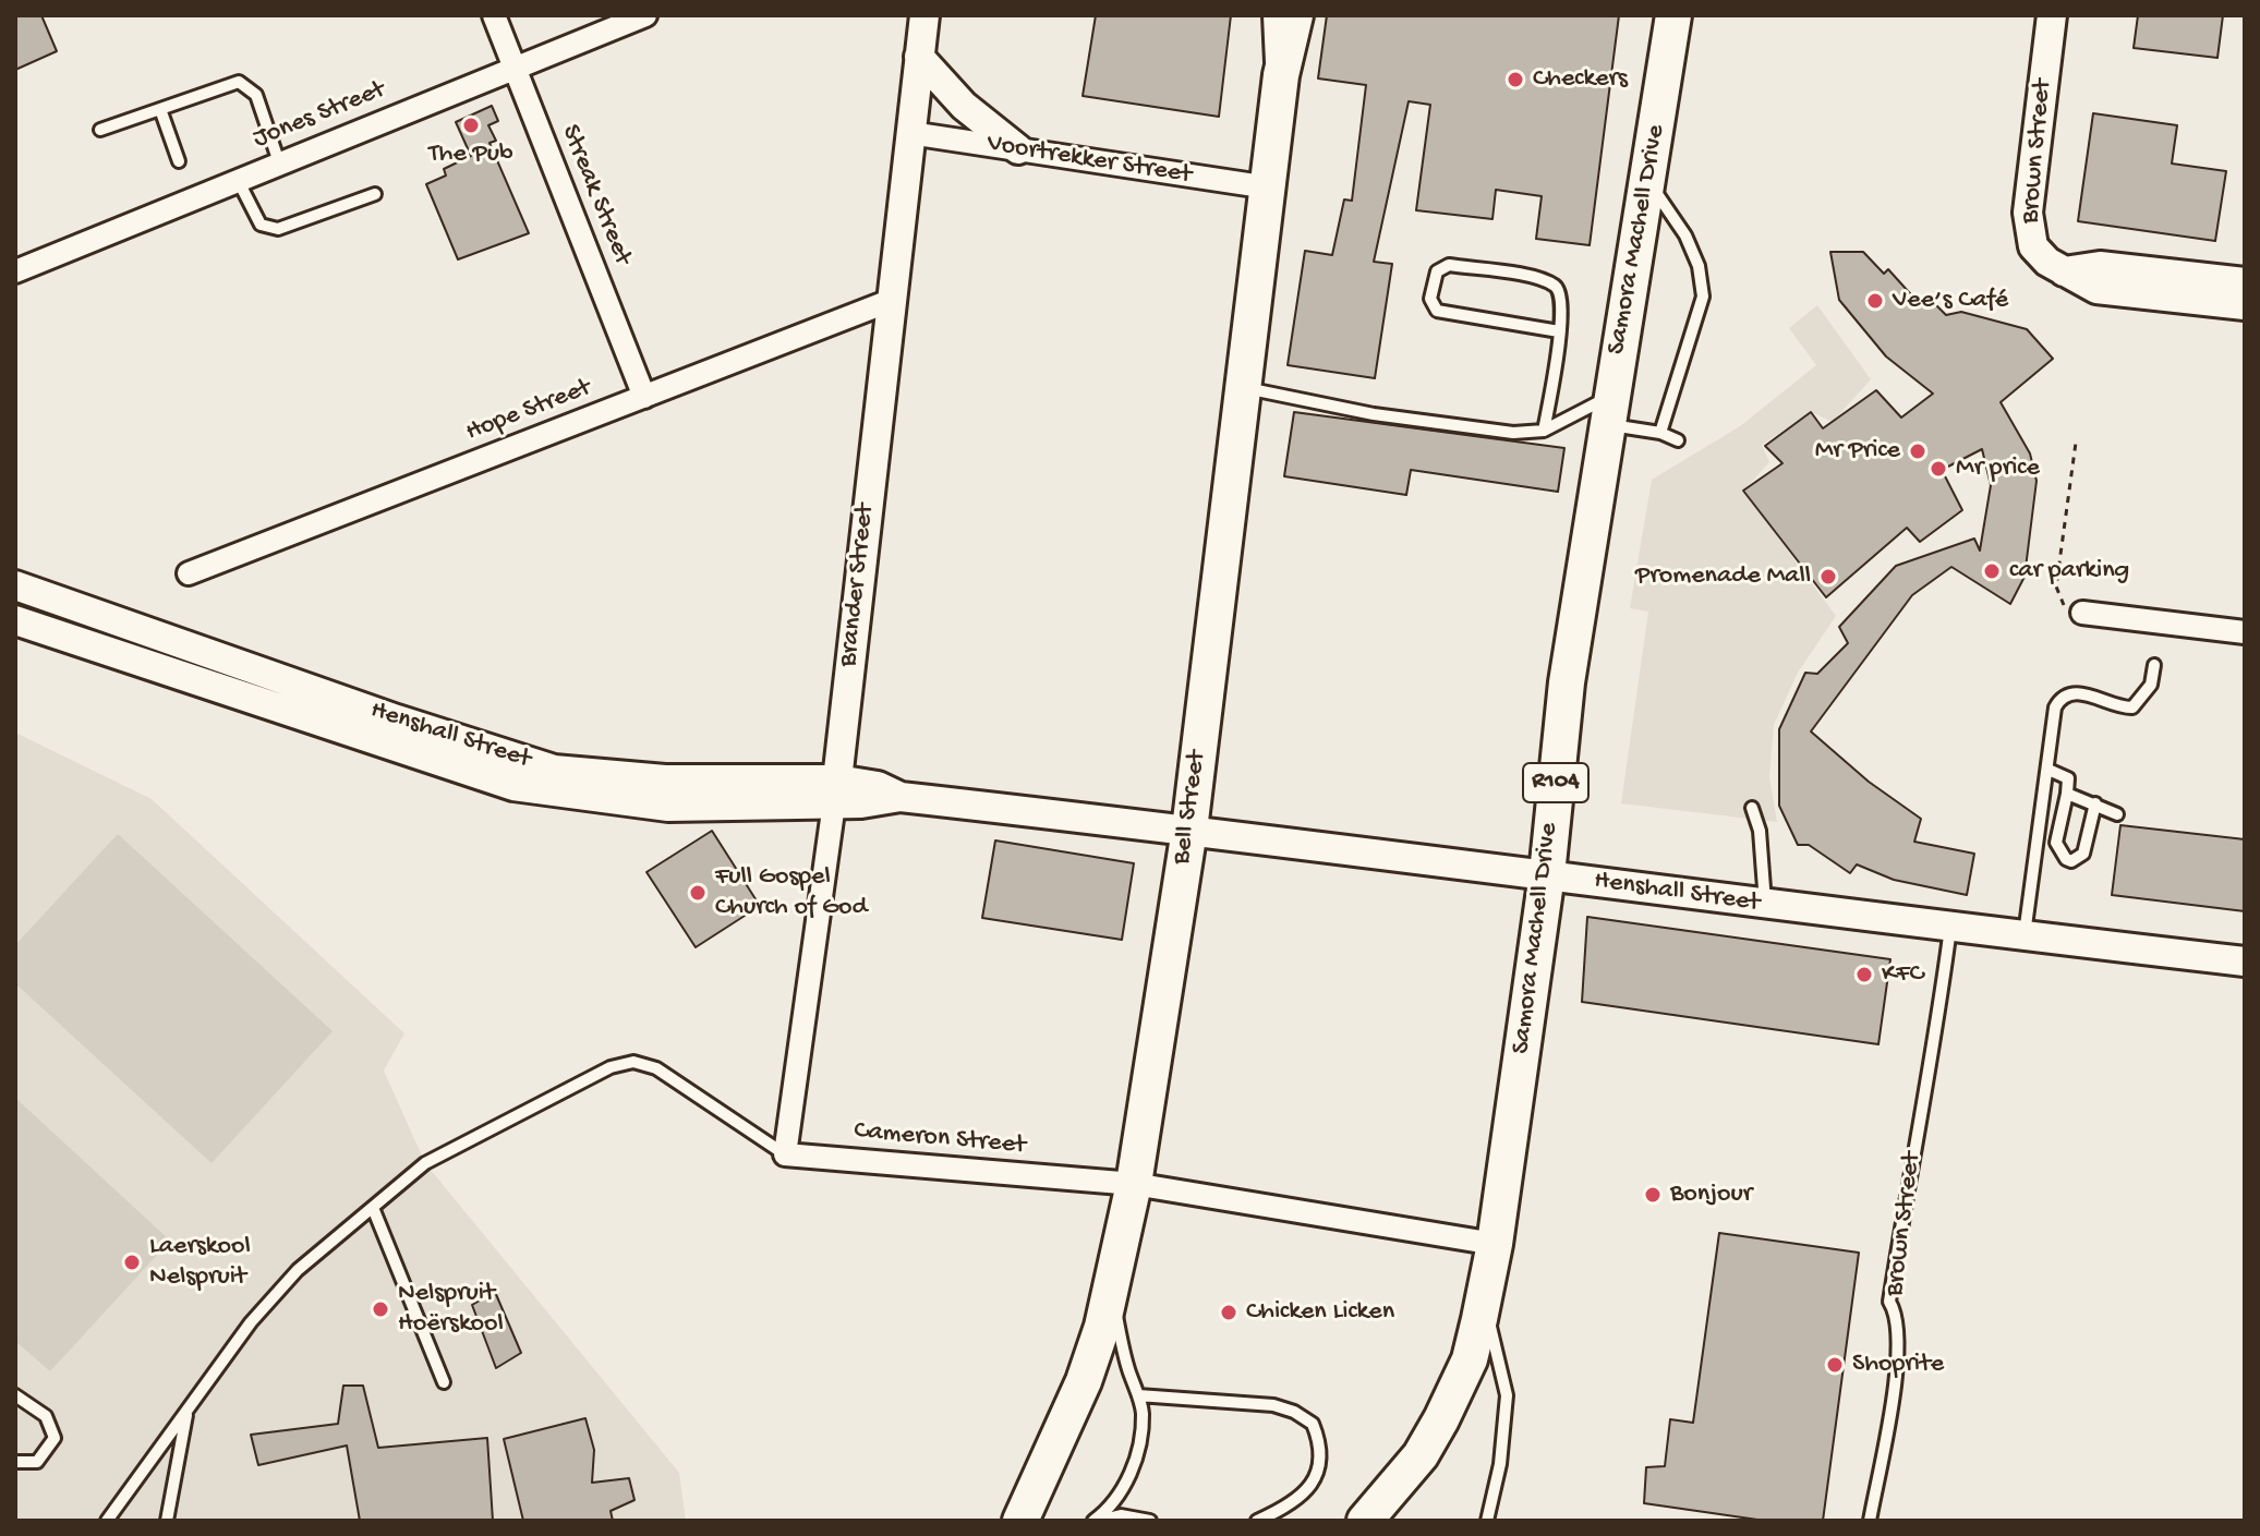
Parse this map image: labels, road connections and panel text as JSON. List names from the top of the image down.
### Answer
{
  "streets": {
    "main road": ["Samora Machell Drive", "R104", "Bell Street"],
    "street": [
      "Jones Street",
      "Brown Street",
      "Voortrekker Street",
      "Streak Street",
      "Hope Street",
      "Brander Street",
      "Henshall Street",
      "Cameron Street"
    ]
  },
  "crossings": [
    ["Jones Street", "Streak Street"],
    ["Brown Street", "Henshall Street"],
    ["Voortrekker Street", "Brander Street"],
    ["Voortrekker Street", "Bell Street"],
    ["Streak Street", "Hope Street"],
    ["Samora Machell Drive", "Henshall Street"],
    ["Samora Machell Drive", "Cameron Street"],
    ["Hope Street", "Brander Street"],
    ["Brander Street", "Henshall Street"],
    ["Brander Street", "Cameron Street"],
    ["Henshall Street", "Bell Street"],
    ["Bell Street", "Cameron Street"]
  ],
  "places": [
    "Checkers",
    "The Pub",
    "Vee’s Café",
    "Mr Price",
    "Mr price",
    "car parking",
    "Promenade Mall",
    "Full Gospel Church of God",
    "KFC",
    "Bonjour",
    "Laerskool Nelspruit",
    "Nelspruit Hoërskool",
    "Chicken Licken",
    "Shoprite"
  ]
}
